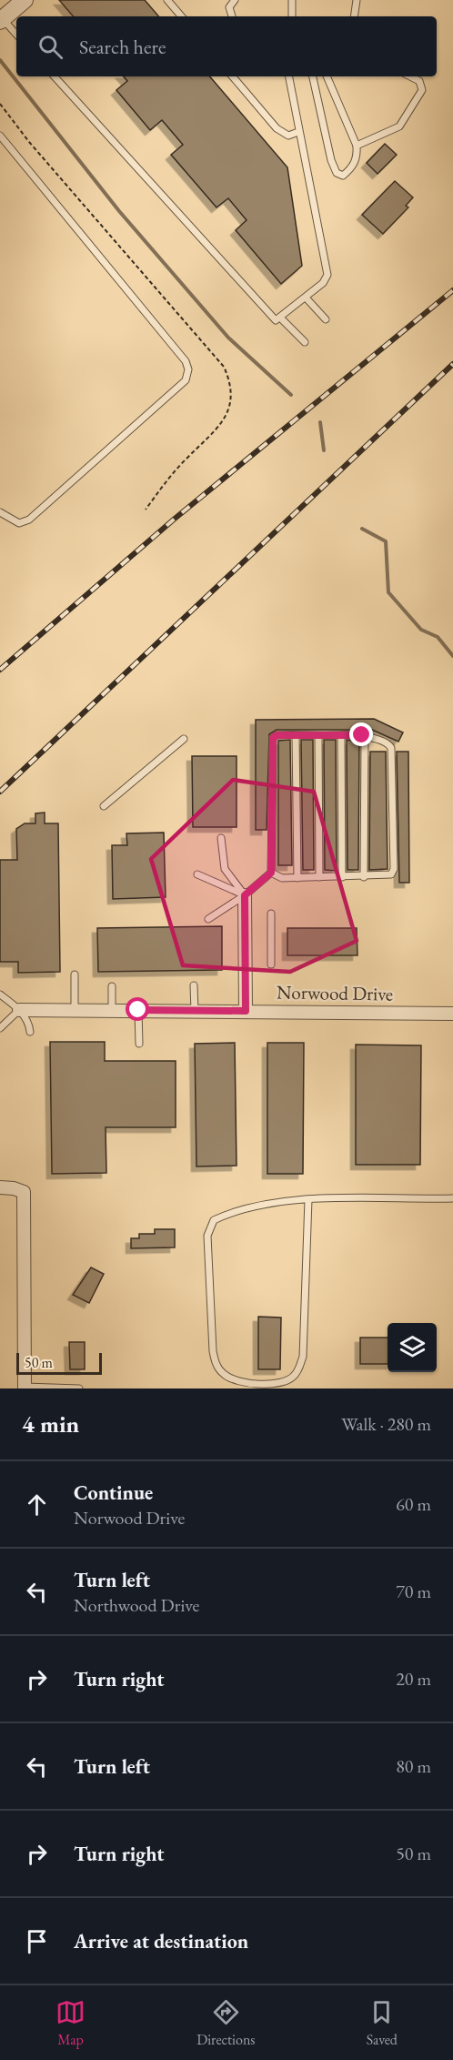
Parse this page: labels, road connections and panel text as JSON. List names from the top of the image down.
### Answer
{
  "streets": {
    "street": ["Norwood Drive"]
  },
  "scale_bar": "50 m",
  "page": {
    "search": "Search here",
    "scale": "50 m",
    "heading": ["4 min", "Walk · 280 m"],
    "list": [
      ["Continue", "Norwood Drive", "60 m"],
      ["Turn left", "Northwood Drive", "70 m"],
      ["Turn right", "20 m"],
      ["Turn left", "80 m"],
      ["Turn right", "50 m"],
      "Arrive at destination"
    ],
    "nav": ["Map", "Directions", "Saved"]
  }
}
